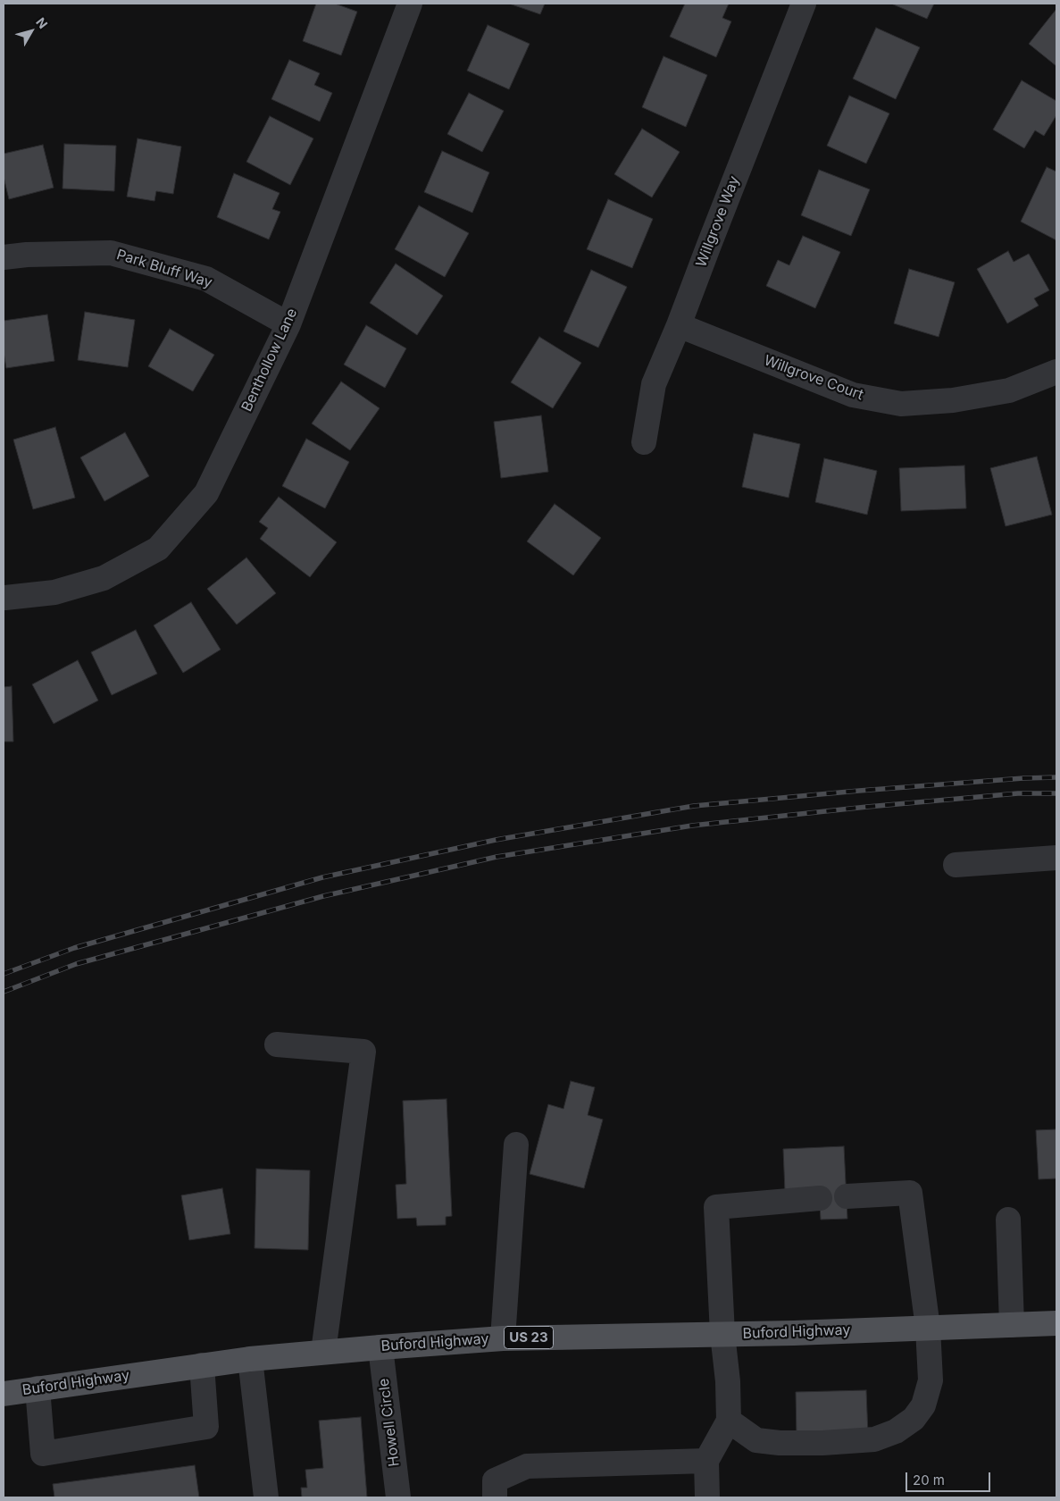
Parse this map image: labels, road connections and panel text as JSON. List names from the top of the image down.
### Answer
{
  "streets": {
    "main road": ["Buford Highway", "US 23"],
    "street": [
      "Willgrove Way",
      "Park Bluff Way",
      "Benthollow Lane",
      "Willgrove Court",
      "Howell Circle"
    ]
  },
  "crossings": [
    ["Willgrove Way", "Willgrove Court"],
    ["Park Bluff Way", "Benthollow Lane"],
    ["Buford Highway", "Howell Circle"]
  ],
  "scale_bar": "20 m",
  "north": "top right"
}
